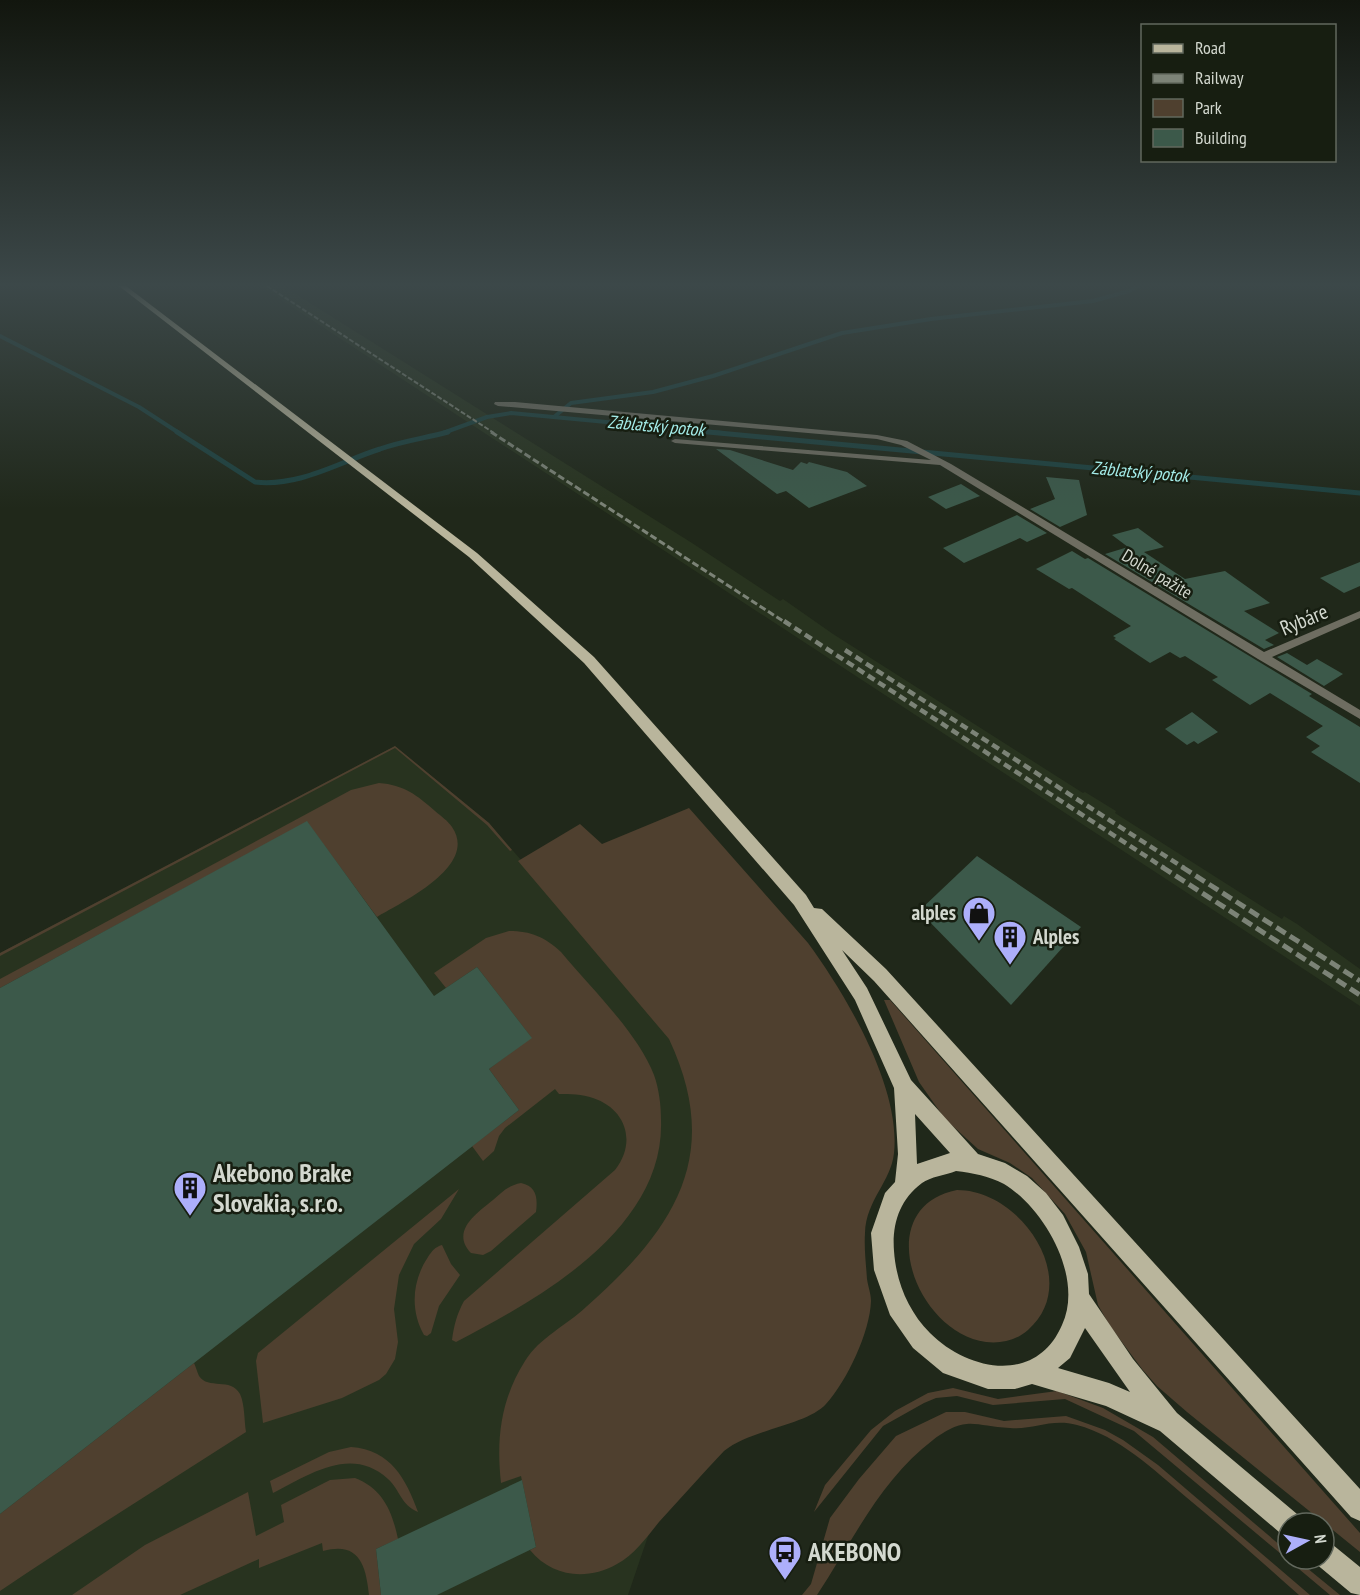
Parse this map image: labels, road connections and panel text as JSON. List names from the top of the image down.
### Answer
{
  "streets": {
    "street": ["Dolné pažite", "Rybáre"]
  },
  "crossings": [
    ["Dolné pažite", "Rybáre"]
  ],
  "water": ["Záblatský potok"],
  "places": {
    "shop": ["alples"],
    "building": ["Alples", "Akebono Brake Slovakia, s.r.o."],
    "bus stop": ["AKEBONO"]
  },
  "legend": [
    "Road",
    "Railway",
    "Park",
    "Building"
  ],
  "north": "right"
}
